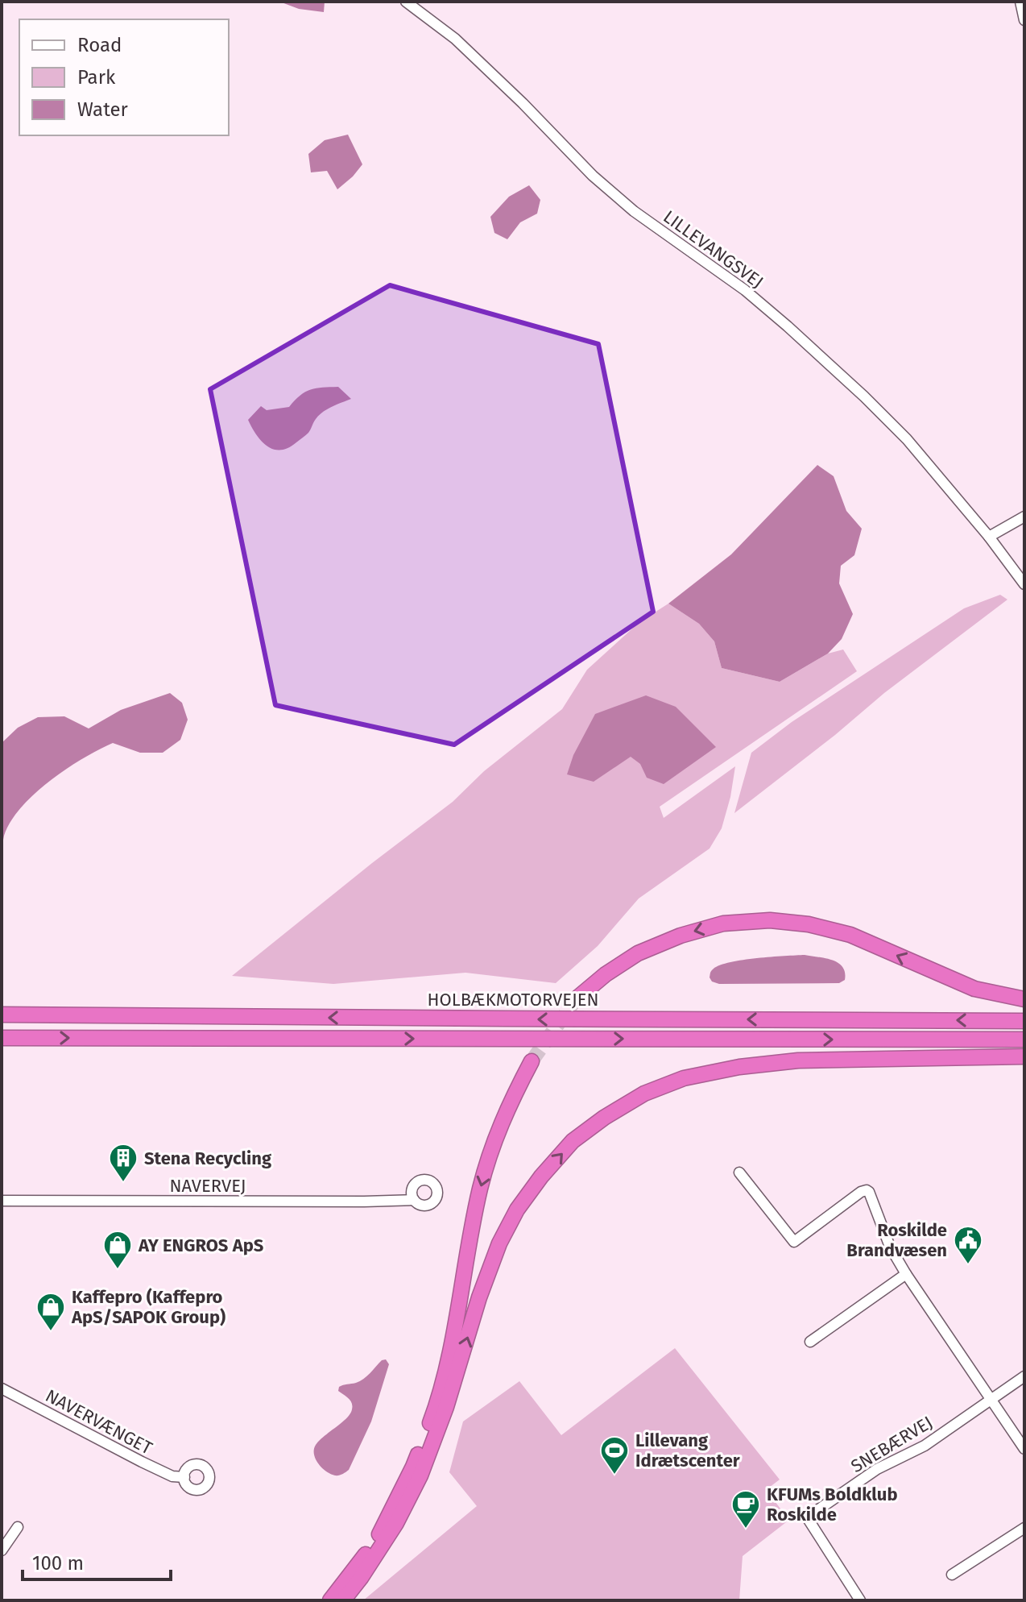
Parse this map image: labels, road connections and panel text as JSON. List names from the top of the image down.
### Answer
{
  "streets": {
    "highway": ["HOLBÆKMOTORVEJEN"],
    "street": [
      "LILLEVANGSVEJ",
      "NAVERVEJ",
      "NAVERVÆNGET",
      "SNEBÆRVEJ"
    ]
  },
  "places": {
    "building": ["Stena Recycling"],
    "public building": ["Roskilde Brandvæsen"],
    "shop": ["AY ENGROS ApS", "Kaffepro (Kaffepro ApS/SAPOK Group)"],
    "sports": ["Lillevang Idrætscenter"],
    "cafe": ["KFUMs Boldklub Roskilde"]
  },
  "legend": ["Road", "Park", "Water"],
  "scale_bar": "100 m"
}
